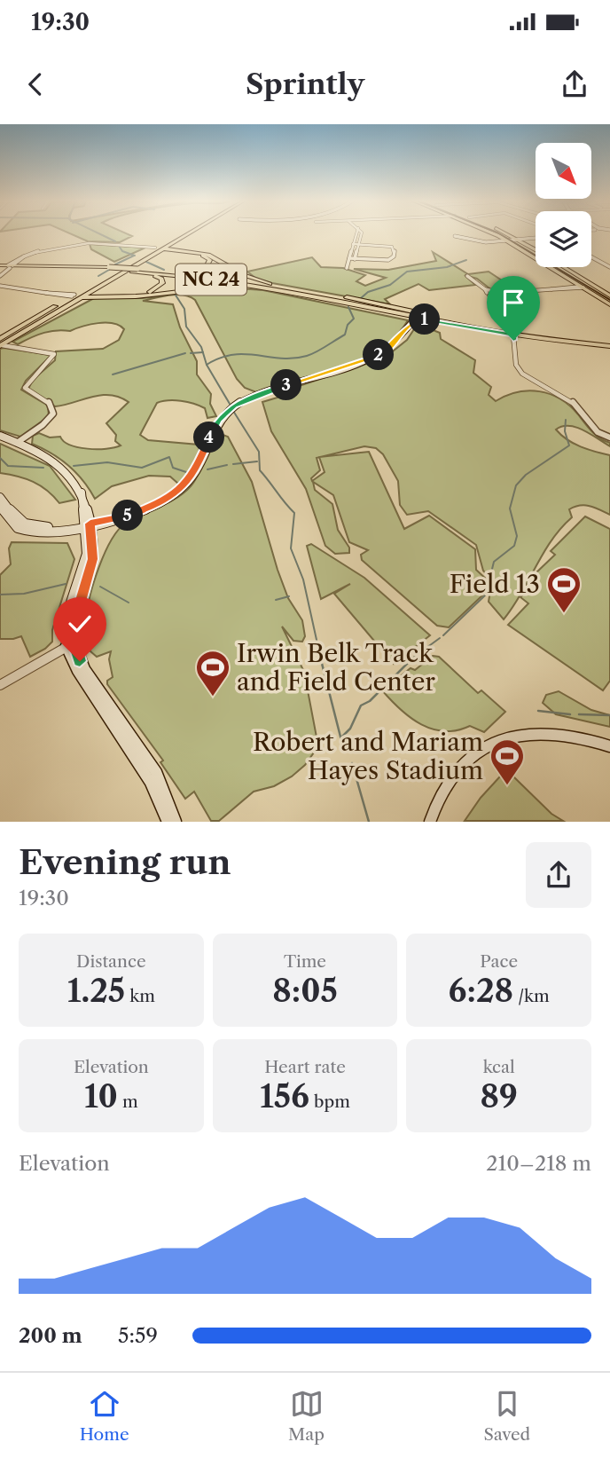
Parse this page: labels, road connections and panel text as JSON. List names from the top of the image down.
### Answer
{
  "streets": {
    "main road": ["NC 24"]
  },
  "places": {
    "sports": ["Field 13", "Irwin Belk Track and Field Center", "Robert and Mariam Hayes Stadium"]
  },
  "north": "bottom right",
  "page": {
    "status": "19:30",
    "header": "Sprintly",
    "pins": [
      "1",
      "2",
      "3",
      "4",
      "5"
    ],
    "heading": ["Evening run", "19:30"],
    "stats": [
      ["Distance", "1.25 km"],
      ["Time", "8:05"],
      ["Pace", "6:28 /km"],
      ["Elevation", "10 m"],
      ["Heart rate", "156 bpm"],
      ["kcal", "89"]
    ],
    "chart": ["Elevation", "210–218 m"],
    "list": [
      {
        "name": "200 m",
        "note": "5:59"
      }
    ],
    "tabs": ["Home", "Map", "Saved"]
  }
}
